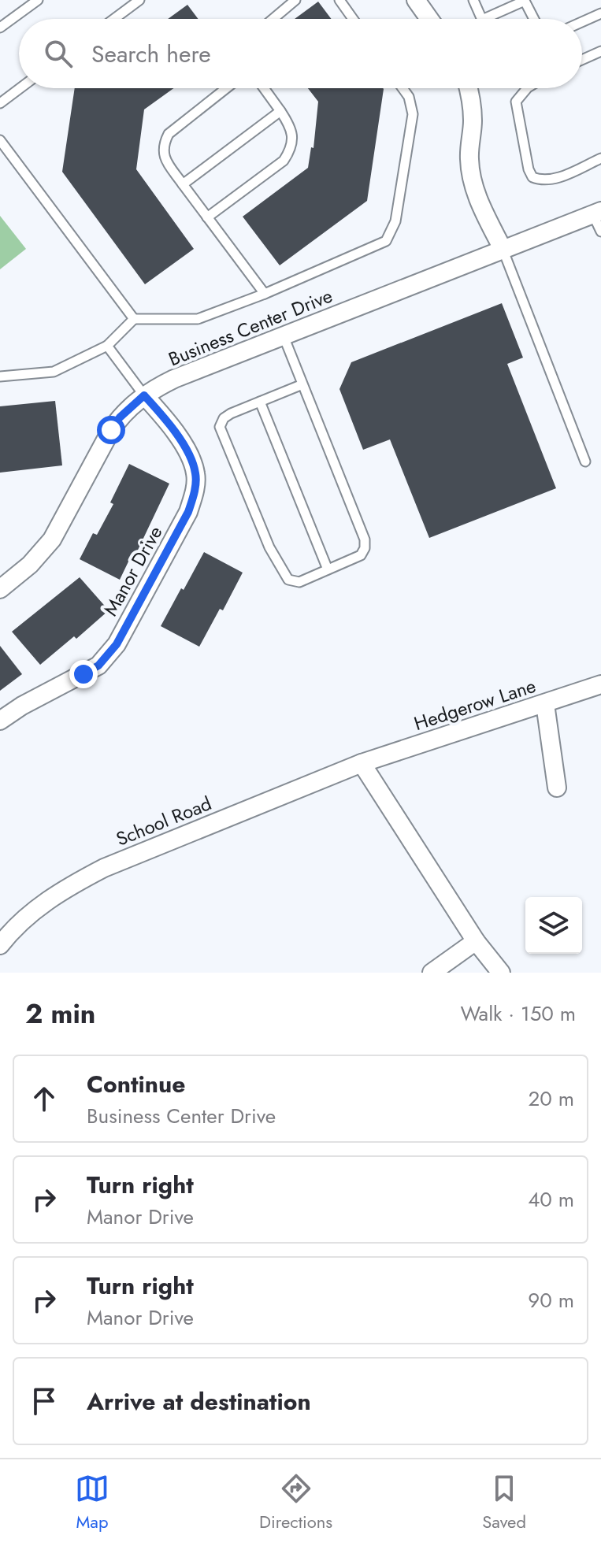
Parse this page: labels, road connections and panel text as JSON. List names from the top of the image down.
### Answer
{
  "streets": {
    "street": [
      "Business Center Drive",
      "Manor Drive",
      "Hedgerow Lane",
      "School Road"
    ]
  },
  "crossings": [
    ["Business Center Drive", "Manor Drive"],
    ["Hedgerow Lane", "School Road"]
  ],
  "page": {
    "search": "Search here",
    "heading": ["2 min", "Walk · 150 m"],
    "list": [
      ["Continue", "Business Center Drive", "20 m"],
      ["Turn right", "Manor Drive", "40 m"],
      ["Turn right", "Manor Drive", "90 m"],
      "Arrive at destination"
    ],
    "nav": ["Map", "Directions", "Saved"]
  }
}
